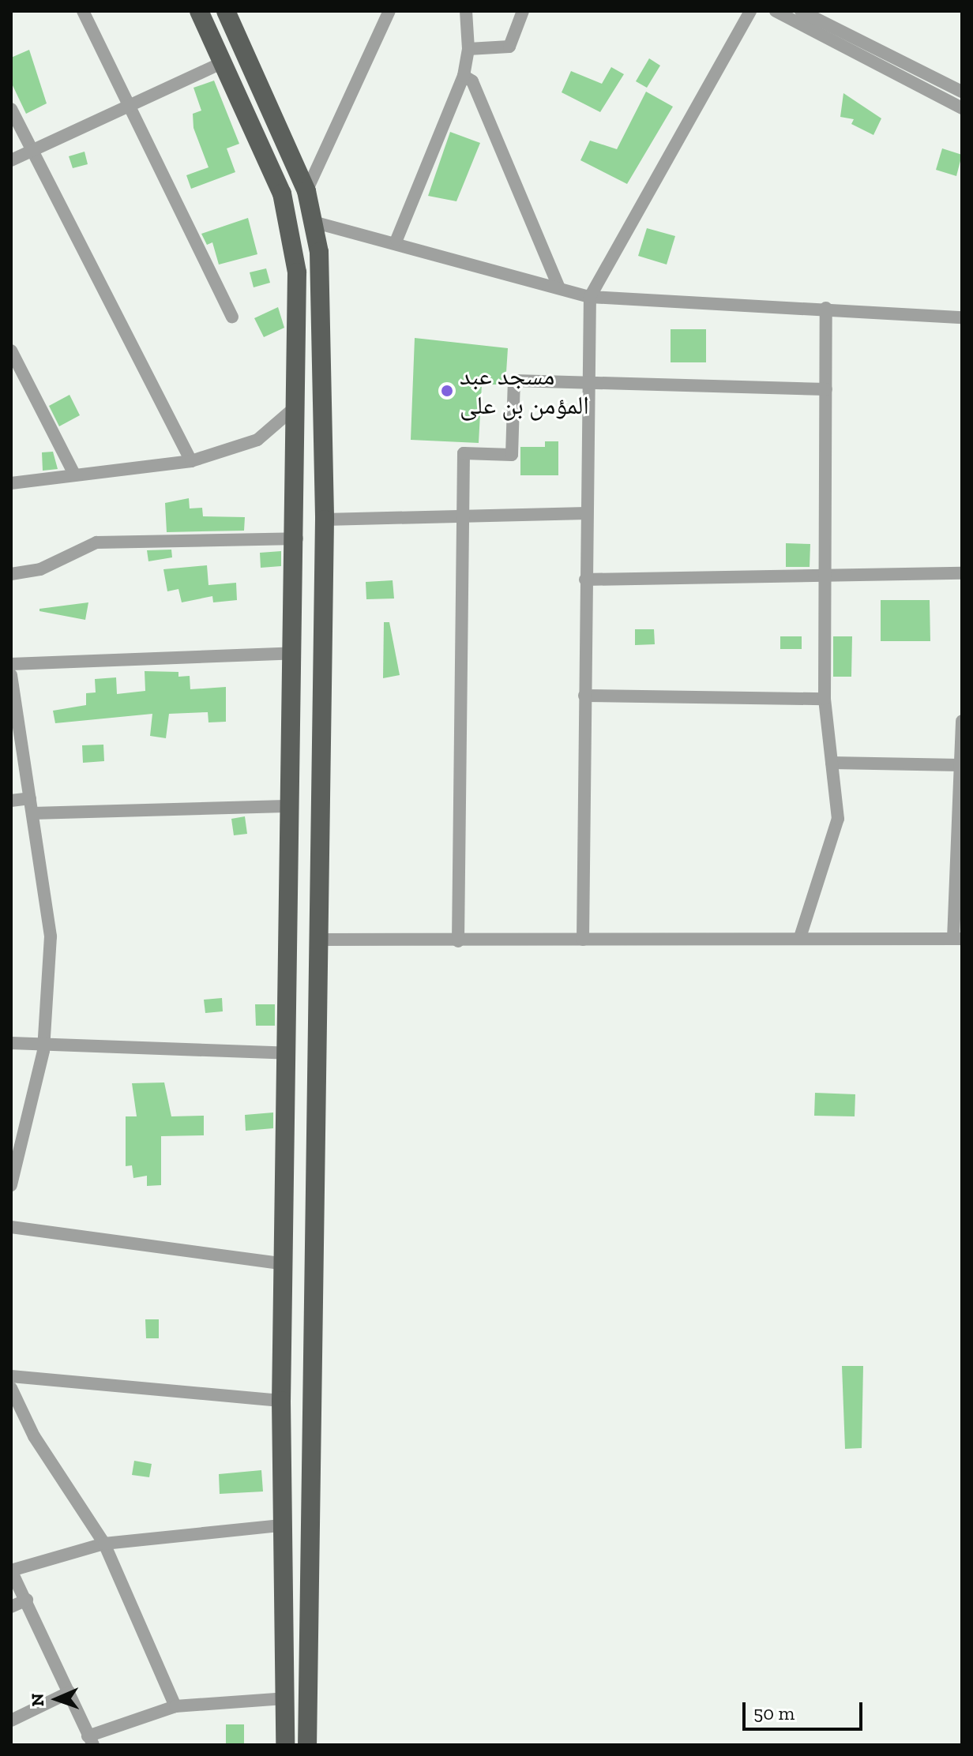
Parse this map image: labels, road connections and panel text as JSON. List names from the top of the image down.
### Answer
{
  "places": ["مسجد عبد المؤمن بن على"],
  "scale_bar": "50 m",
  "north": "left"
}
